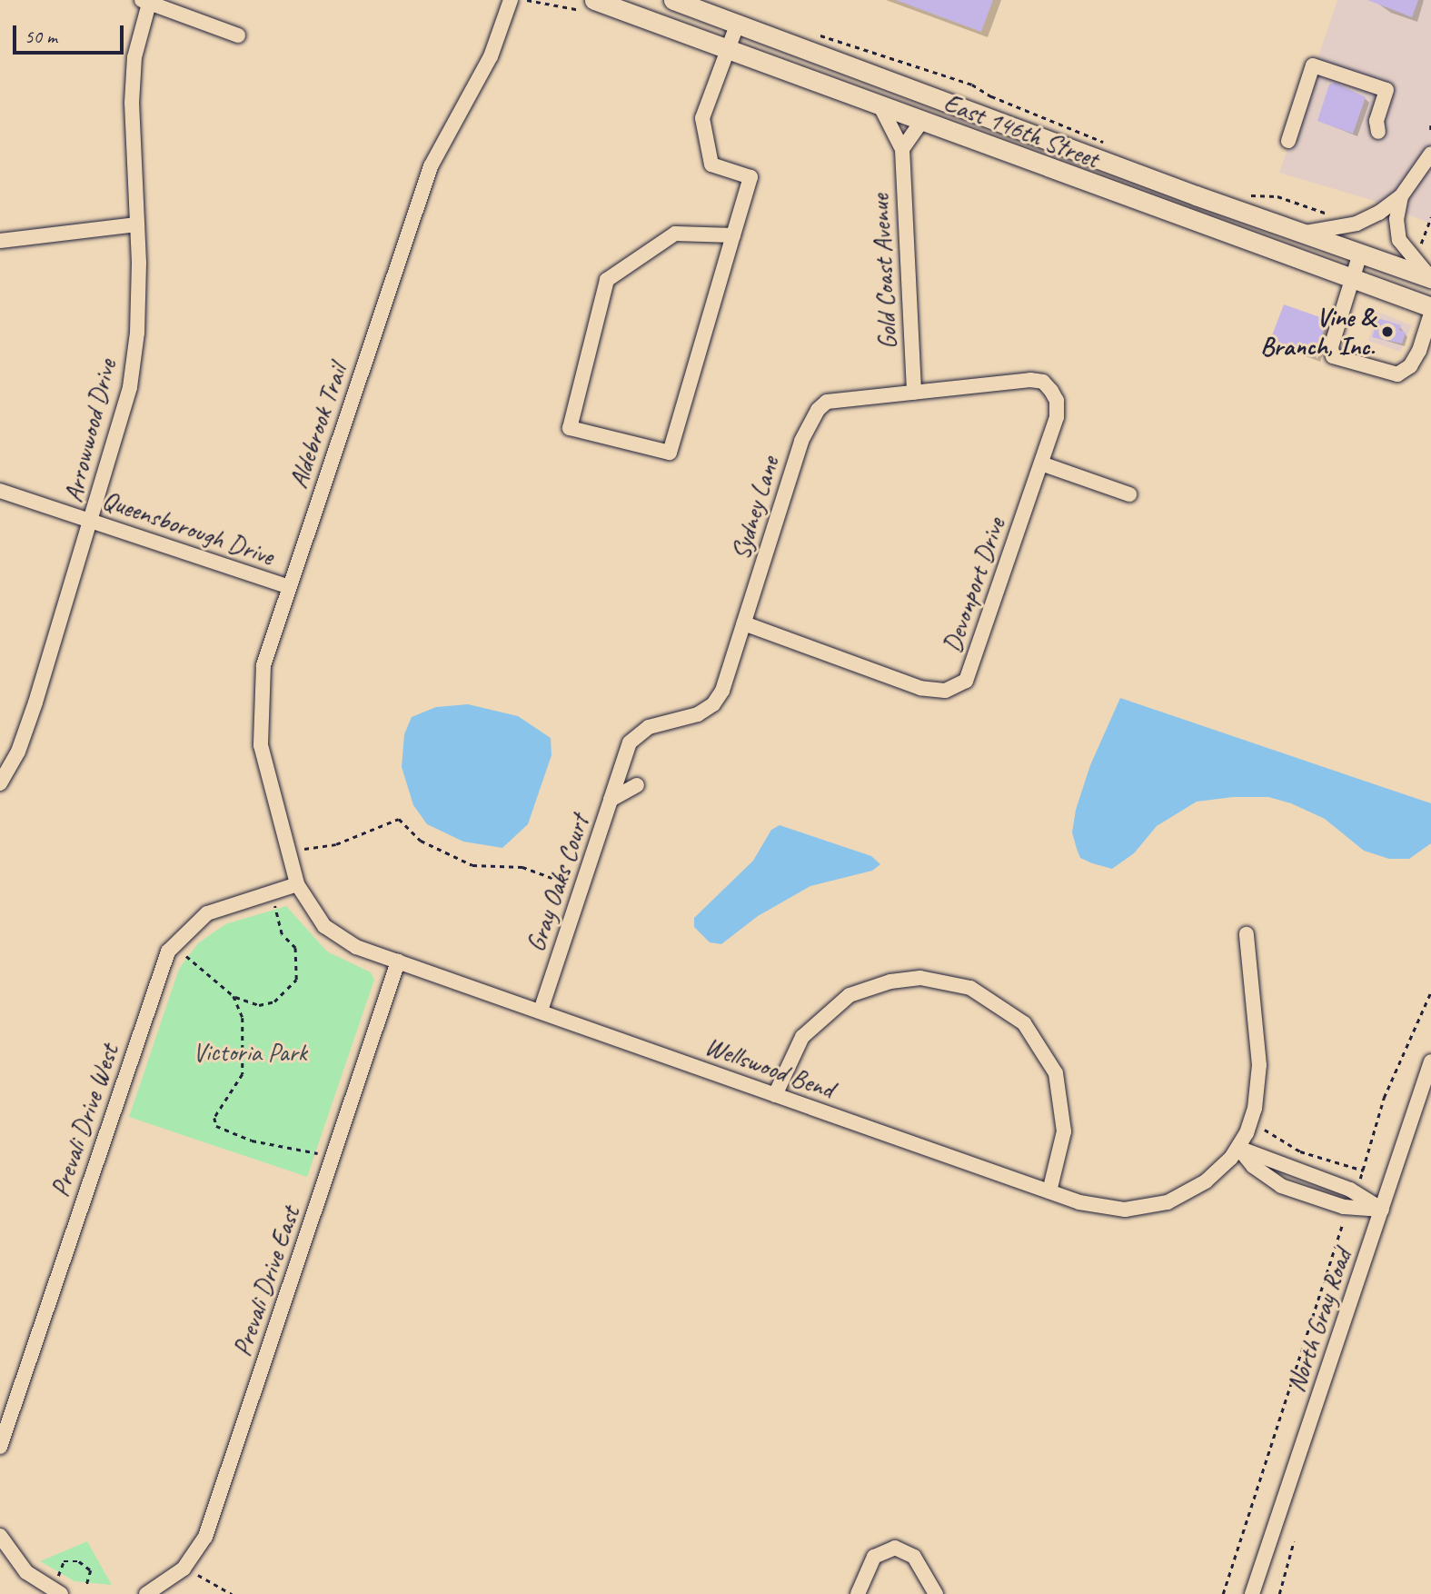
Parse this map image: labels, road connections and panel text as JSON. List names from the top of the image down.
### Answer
{
  "streets": {
    "main road": ["East 146th Street"],
    "street": [
      "Gold Coast Avenue",
      "Aldebrook Trail",
      "Arrowwood Drive",
      "Sydney Lane",
      "Queensborough Drive",
      "Devonport Drive",
      "Gray Oaks Court",
      "Wellswood Bend",
      "Prevali Drive West",
      "Prevali Drive East",
      "North Gray Road"
    ]
  },
  "crossings": [
    ["East 146th Street", "Gold Coast Avenue"],
    ["Gold Coast Avenue", "Sydney Lane"],
    ["Aldebrook Trail", "Queensborough Drive"],
    ["Aldebrook Trail", "Wellswood Bend"],
    ["Aldebrook Trail", "Prevali Drive West"],
    ["Arrowwood Drive", "Queensborough Drive"],
    ["Sydney Lane", "Devonport Drive"],
    ["Sydney Lane", "Gray Oaks Court"],
    ["Gray Oaks Court", "Wellswood Bend"],
    ["Wellswood Bend", "Prevali Drive West"],
    ["Wellswood Bend", "Prevali Drive East"]
  ],
  "parks": ["Victoria Park"],
  "places": ["Vine & Branch, Inc."],
  "scale_bar": "50 m"
}
